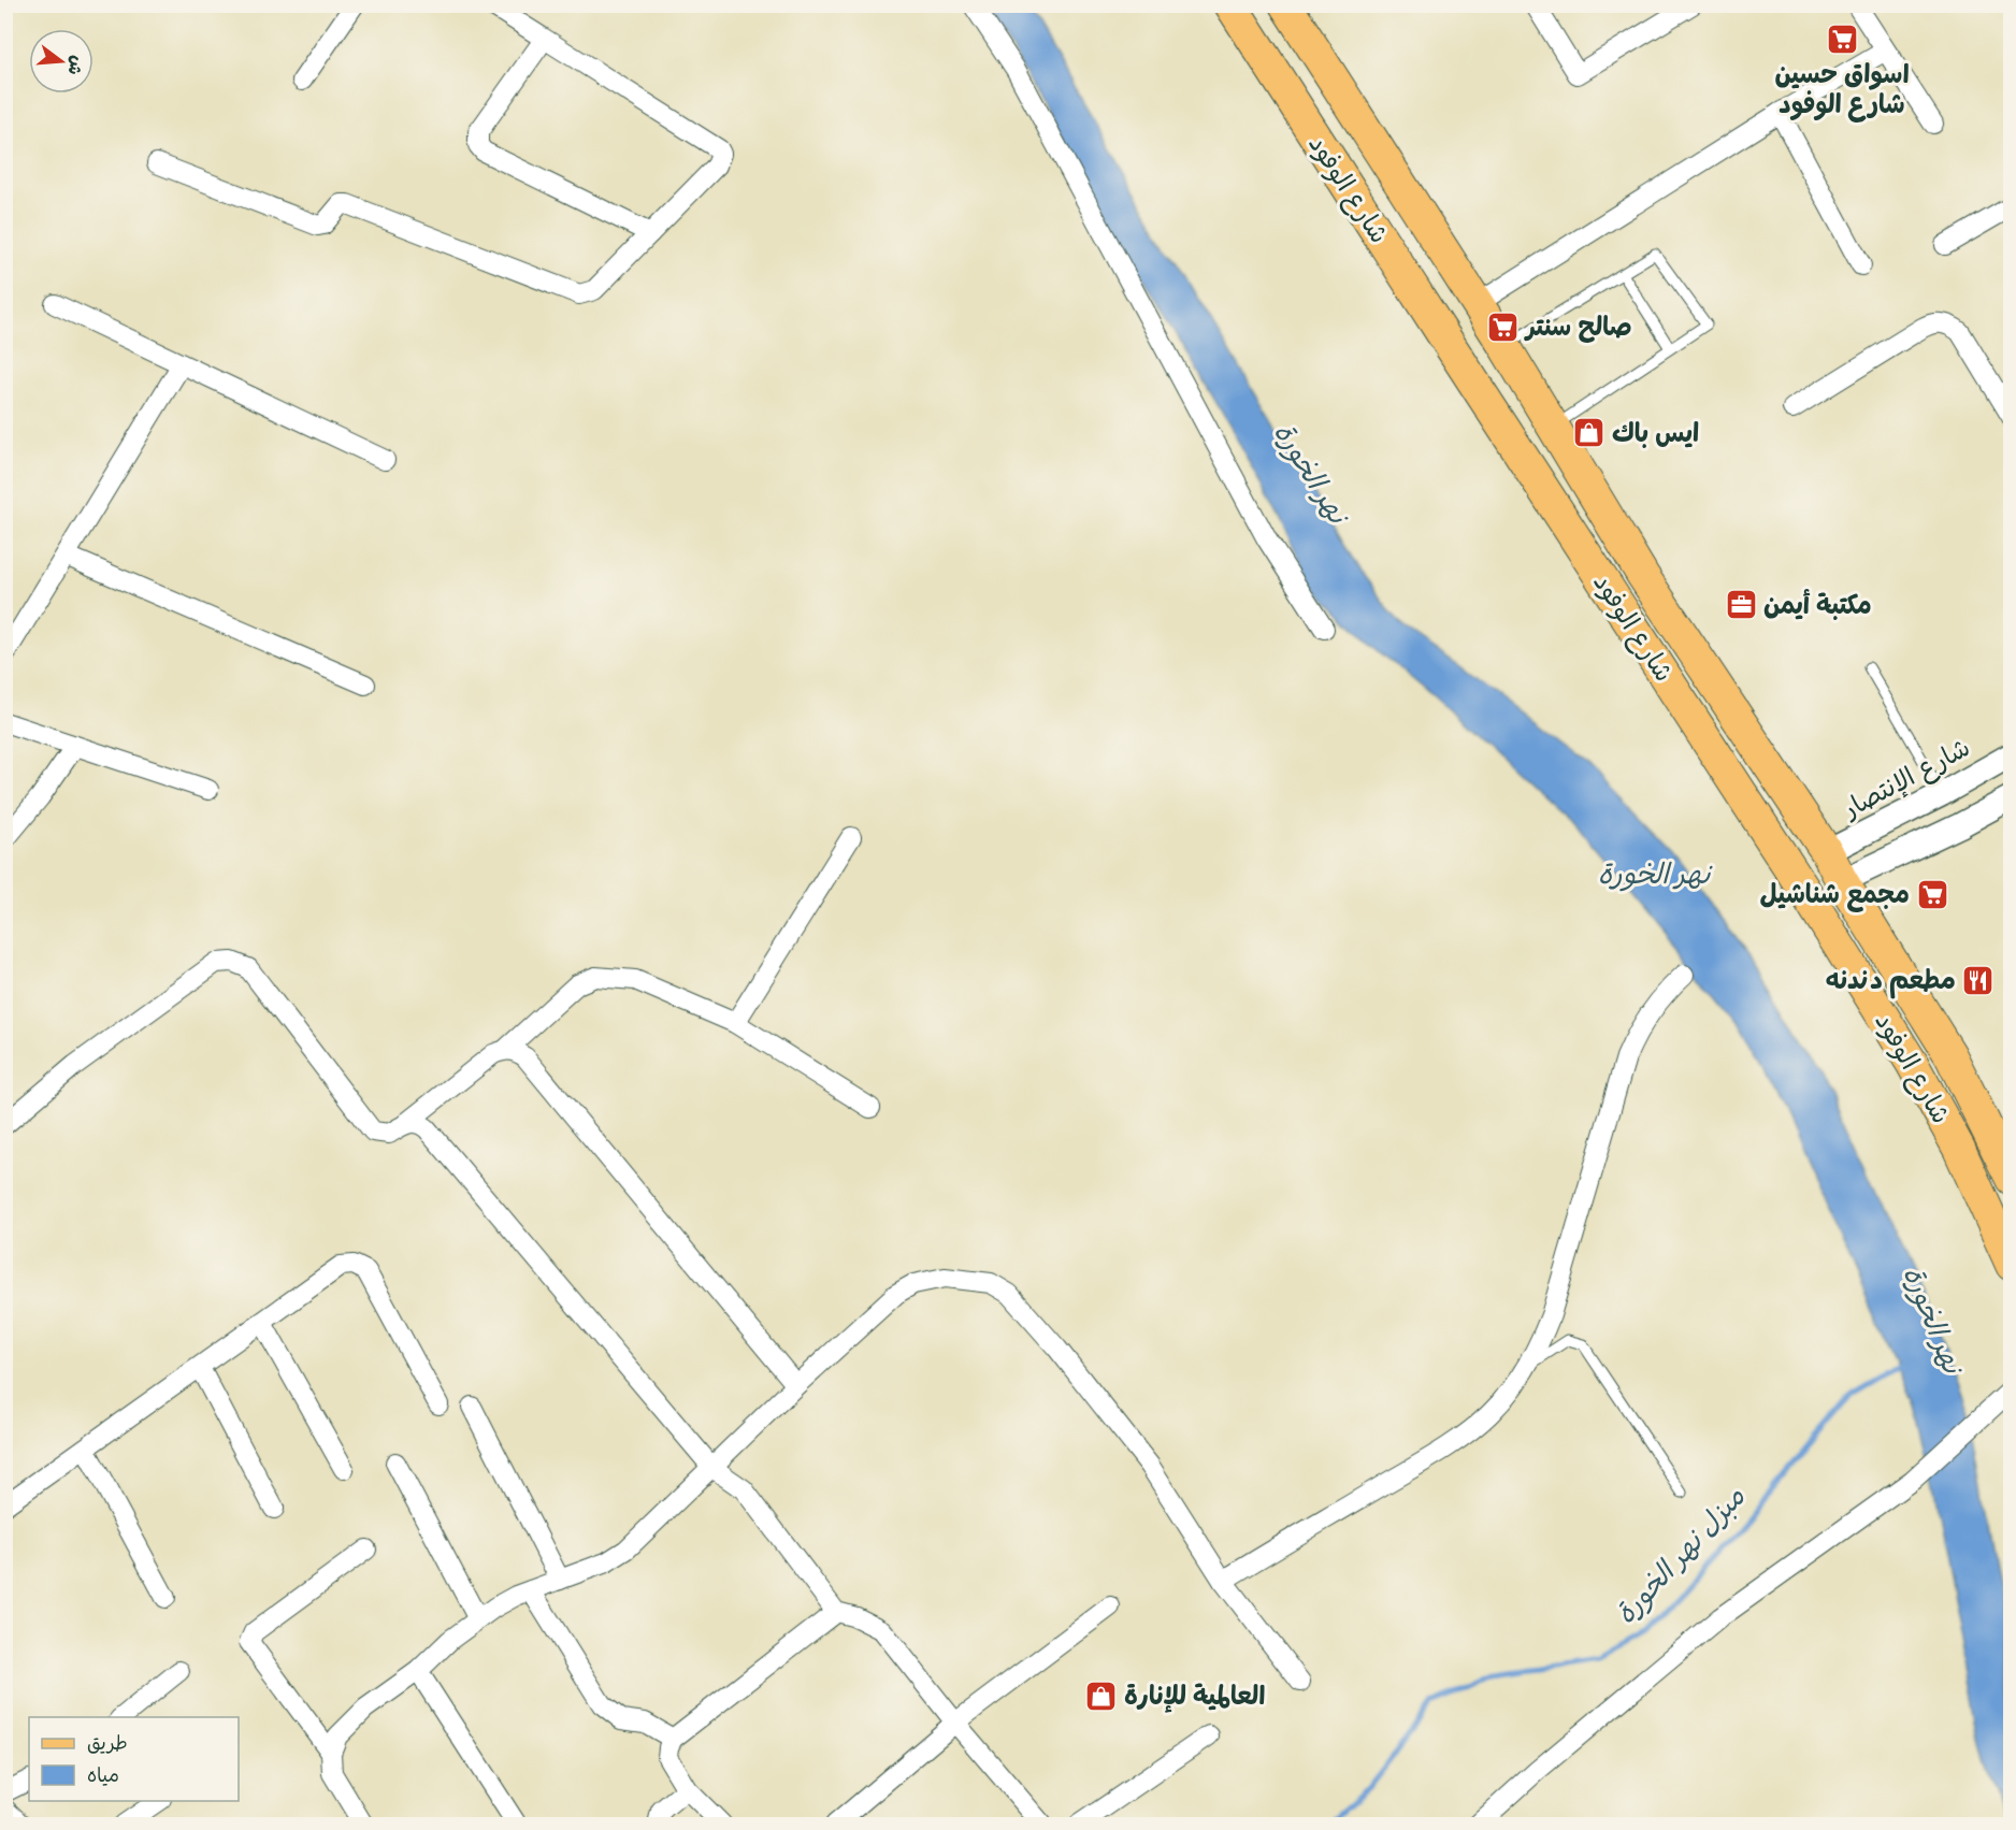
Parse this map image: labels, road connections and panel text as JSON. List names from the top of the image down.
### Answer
{
  "streets": {
    "main road": ["شارع الوفود"],
    "street": ["شارع الإنتصار"]
  },
  "crossings": [
    ["شارع الوفود", "شارع الإنتصار"]
  ],
  "water": ["نهر الخورة", "مبزل نهر الخورة"],
  "places": {
    "supermarket": ["اسواق حسين شارع الوفود", "صالح سنتر", "مجمع شناشيل"],
    "shop": ["ايس باك", "العالمية للإنارة"],
    "office": ["مكتبة أيمن"],
    "restaurant": ["مطعم دندنه"]
  },
  "legend": ["طريق", "مياه"],
  "north": "right"
}
